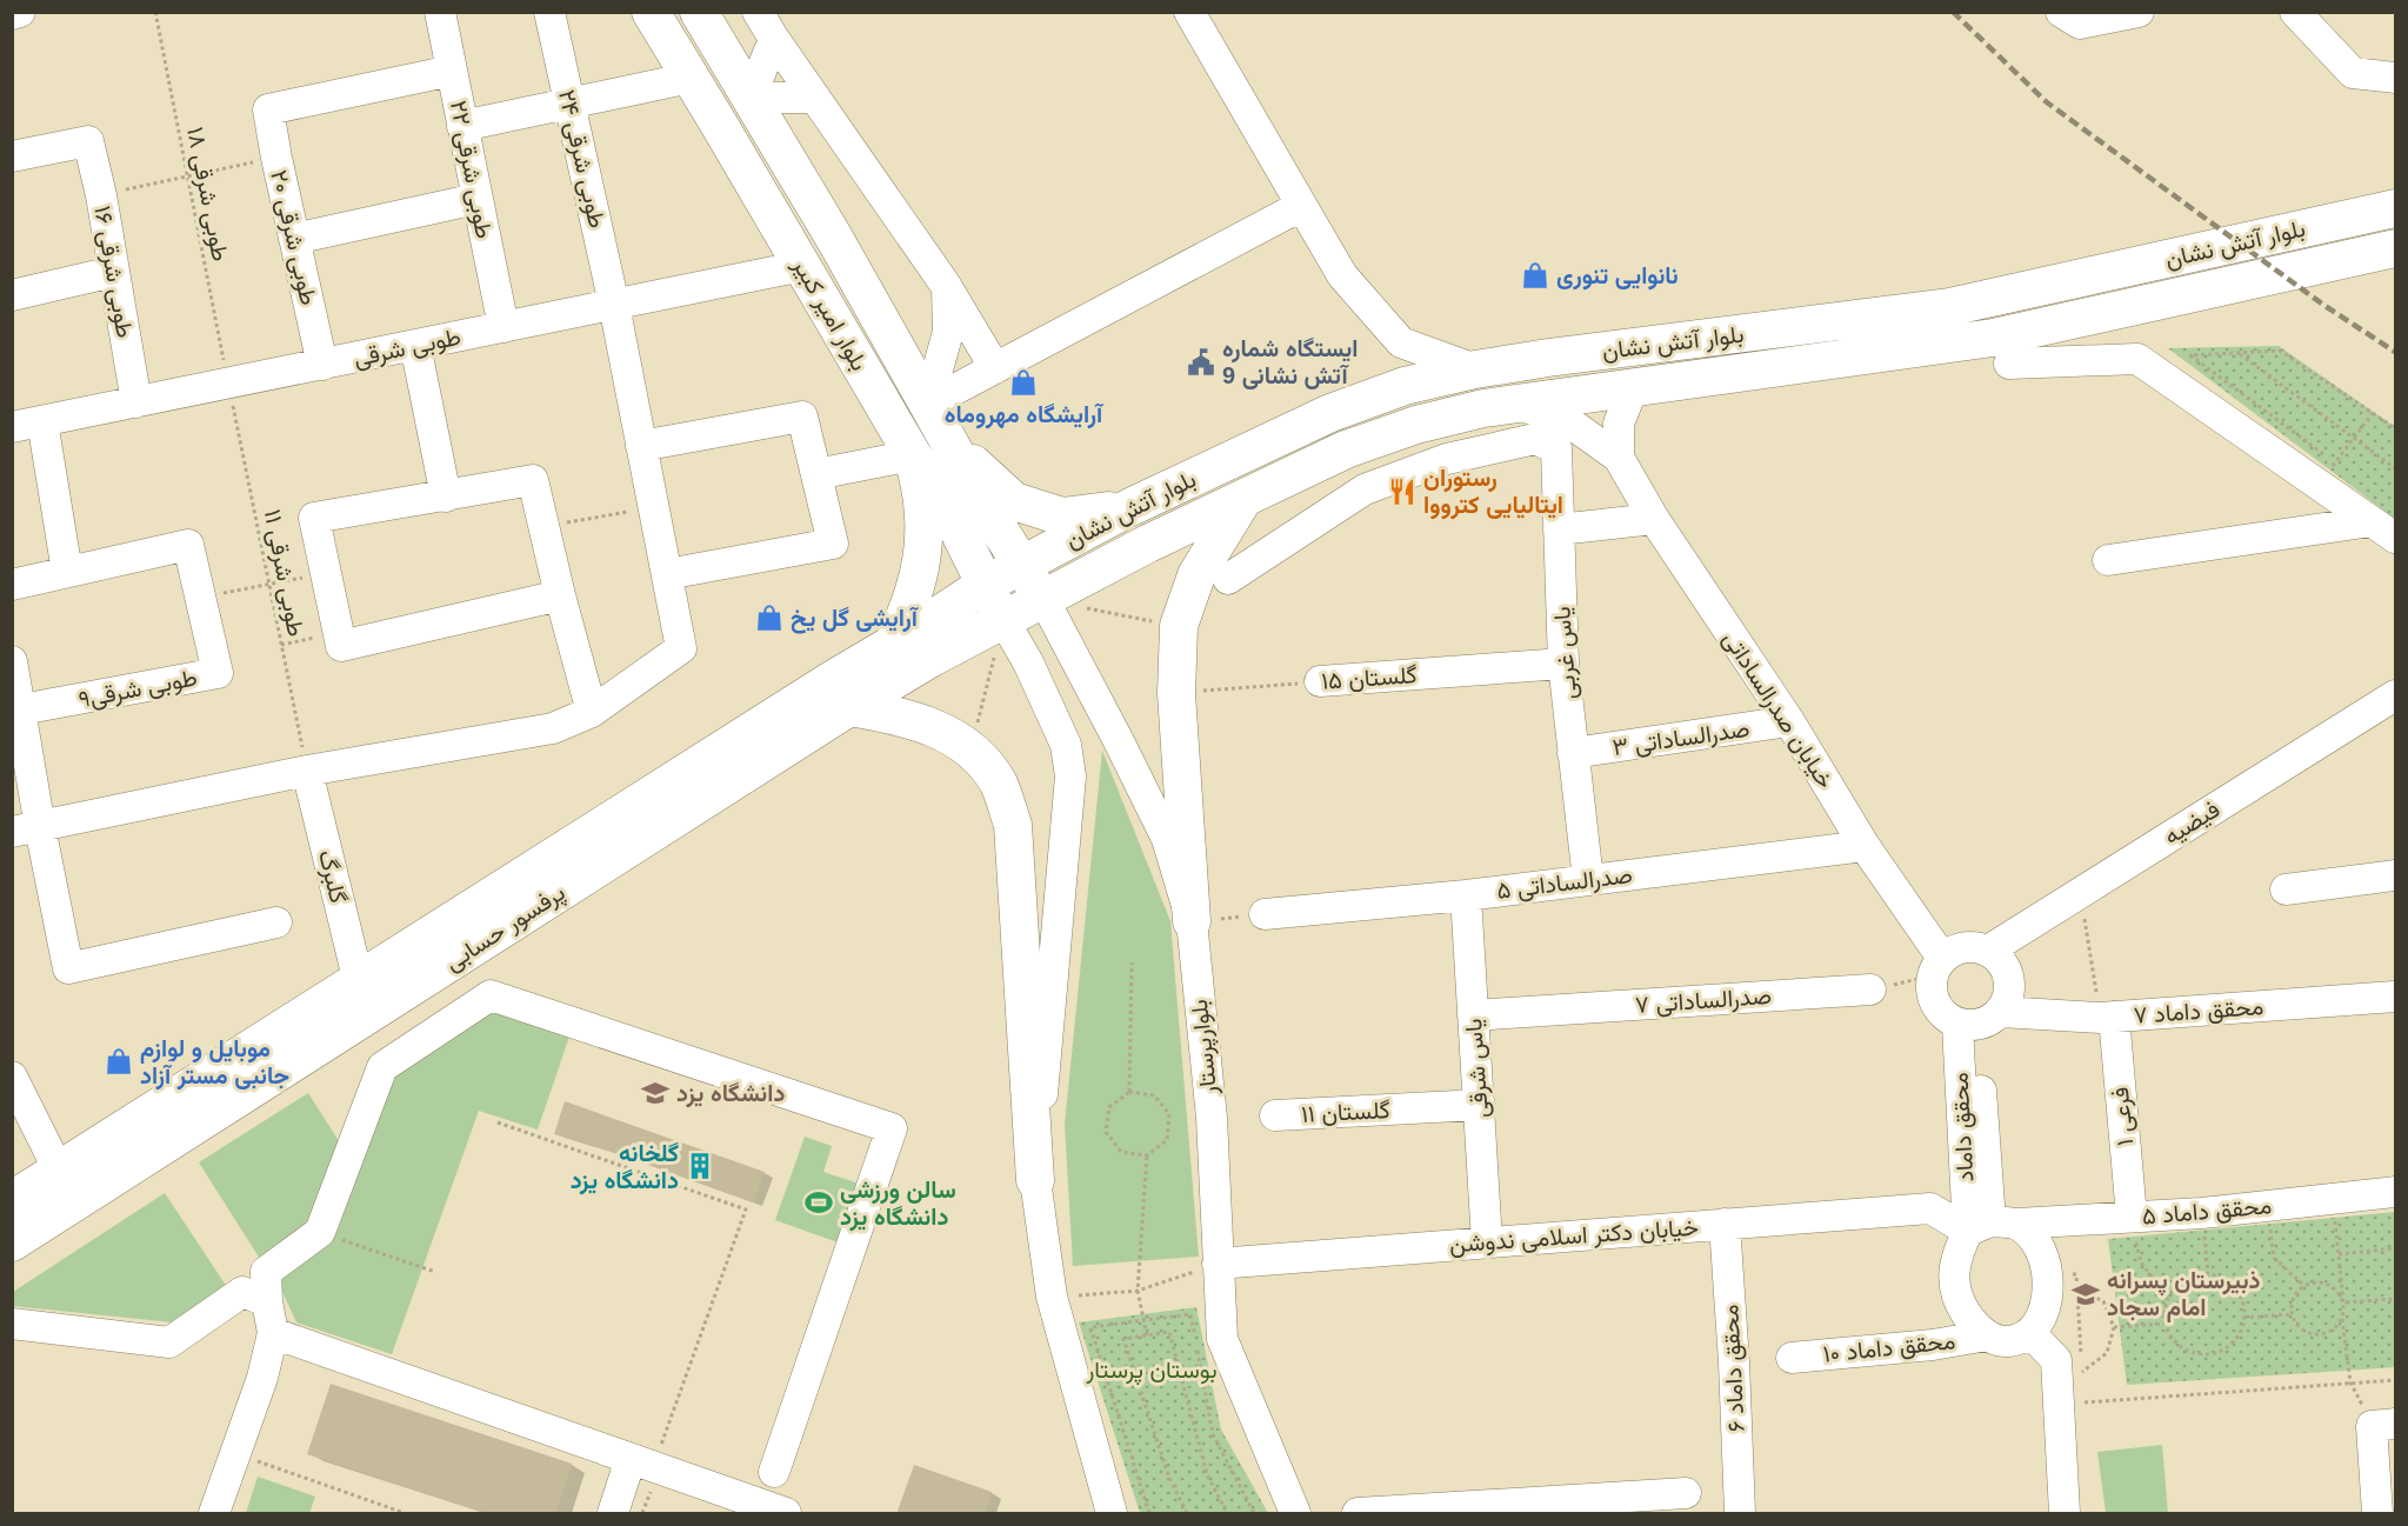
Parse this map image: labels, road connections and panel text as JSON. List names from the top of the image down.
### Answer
{
  "streets": {
    "main road": ["بلوار آتش نشان", "بلوار امیر کبیر", "پرفسور حسابی"],
    "street": [
      "طوبی شرقی ۲۴",
      "طوبی شرقی ۲۲",
      "طوبی شرقی ۲۰",
      "طوبی شرقی ۱۶",
      "طوبی شرقی",
      "یاس غربی",
      "گلستان ۱۵",
      "طوبی شرقی۹",
      "خیابان صدرالساداتی",
      "صدرالساداتی ۳",
      "فیضیه",
      "گلبرگ",
      "صدرالساداتی ۵",
      "صدرالساداتی ۷",
      "محقق داماد ۷",
      "بلوارپرستار",
      "یاس شرقی",
      "گلستان ۱۱",
      "فرعی ۱",
      "محقق داماد",
      "محقق داماد ۵",
      "خيابان دکتر اسلامی ندوشن",
      "محقق داماد ۱۰",
      "محقق داماد ۶"
    ],
    "path": ["طوبی شرقی ۱۸", "طوبی شرقی ۱۱"]
  },
  "crossings": [
    ["طوبی شرقی ۲۴", "طوبی شرقی"],
    ["طوبی شرقی ۲۲", "طوبی شرقی ۲۰"],
    ["طوبی شرقی ۲۲", "طوبی شرقی"],
    ["طوبی شرقی ۱۸", "طوبی شرقی"],
    ["طوبی شرقی ۱۸", "طوبی شرقی ۱۱"],
    ["طوبی شرقی ۲۰", "طوبی شرقی"],
    ["بلوار آتش نشان", "بلوار امیر کبیر"],
    ["بلوار آتش نشان", "پرفسور حسابی"],
    ["بلوار آتش نشان", "بلوارپرستار"],
    ["طوبی شرقی ۱۶", "طوبی شرقی"],
    ["بلوار امیر کبیر", "طوبی شرقی"],
    ["بلوار امیر کبیر", "پرفسور حسابی"],
    ["بلوار امیر کبیر", "بلوارپرستار"],
    ["طوبی شرقی", "طوبی شرقی ۱۱"],
    ["طوبی شرقی ۱۱", "گلبرگ"],
    ["یاس غربی", "گلستان ۱۵"],
    ["یاس غربی", "صدرالساداتی ۳"],
    ["یاس غربی", "صدرالساداتی ۵"],
    ["خیابان صدرالساداتی", "صدرالساداتی ۳"],
    ["خیابان صدرالساداتی", "فیضیه"],
    ["خیابان صدرالساداتی", "صدرالساداتی ۵"],
    ["خیابان صدرالساداتی", "محقق داماد ۷"],
    ["خیابان صدرالساداتی", "محقق داماد"],
    ["فیضیه", "محقق داماد ۷"],
    ["فیضیه", "محقق داماد"],
    ["گلبرگ", "پرفسور حسابی"],
    ["صدرالساداتی ۵", "یاس شرقی"],
    ["صدرالساداتی ۷", "یاس شرقی"],
    ["محقق داماد ۷", "فرعی ۱"],
    ["محقق داماد ۷", "محقق داماد"],
    ["بلوارپرستار", "خيابان دکتر اسلامی ندوشن"],
    ["یاس شرقی", "گلستان ۱۱"],
    ["یاس شرقی", "خيابان دکتر اسلامی ندوشن"],
    ["فرعی ۱", "محقق داماد ۵"],
    ["محقق داماد", "محقق داماد ۵"],
    ["محقق داماد", "خيابان دکتر اسلامی ندوشن"],
    ["محقق داماد", "محقق داماد ۱۰"],
    ["محقق داماد ۵", "خيابان دکتر اسلامی ندوشن"],
    ["محقق داماد ۵", "محقق داماد ۱۰"],
    ["خيابان دکتر اسلامی ندوشن", "محقق داماد ۱۰"],
    ["خيابان دکتر اسلامی ندوشن", "محقق داماد ۶"]
  ],
  "parks": ["بوستان پرستار"],
  "places": {
    "shop": [
      "نانوایی تنوری",
      "آرایشگاه مهروماه",
      "آرایشی گل یخ",
      "موبایل و لوازم جانبی مستر آزاد"
    ],
    "public building": ["ایستگاه شماره 9 آتش نشانی"],
    "restaurant": ["رستوران ایتالیایی کترووا"],
    "school or university": ["دانشگاه یزد", "ذبیرستان پسرانه امام سجاد"],
    "building": ["گلخانه دانشگاه یزد"],
    "sports": ["سالن ورزشی دانشگاه یزد"]
  }
}
